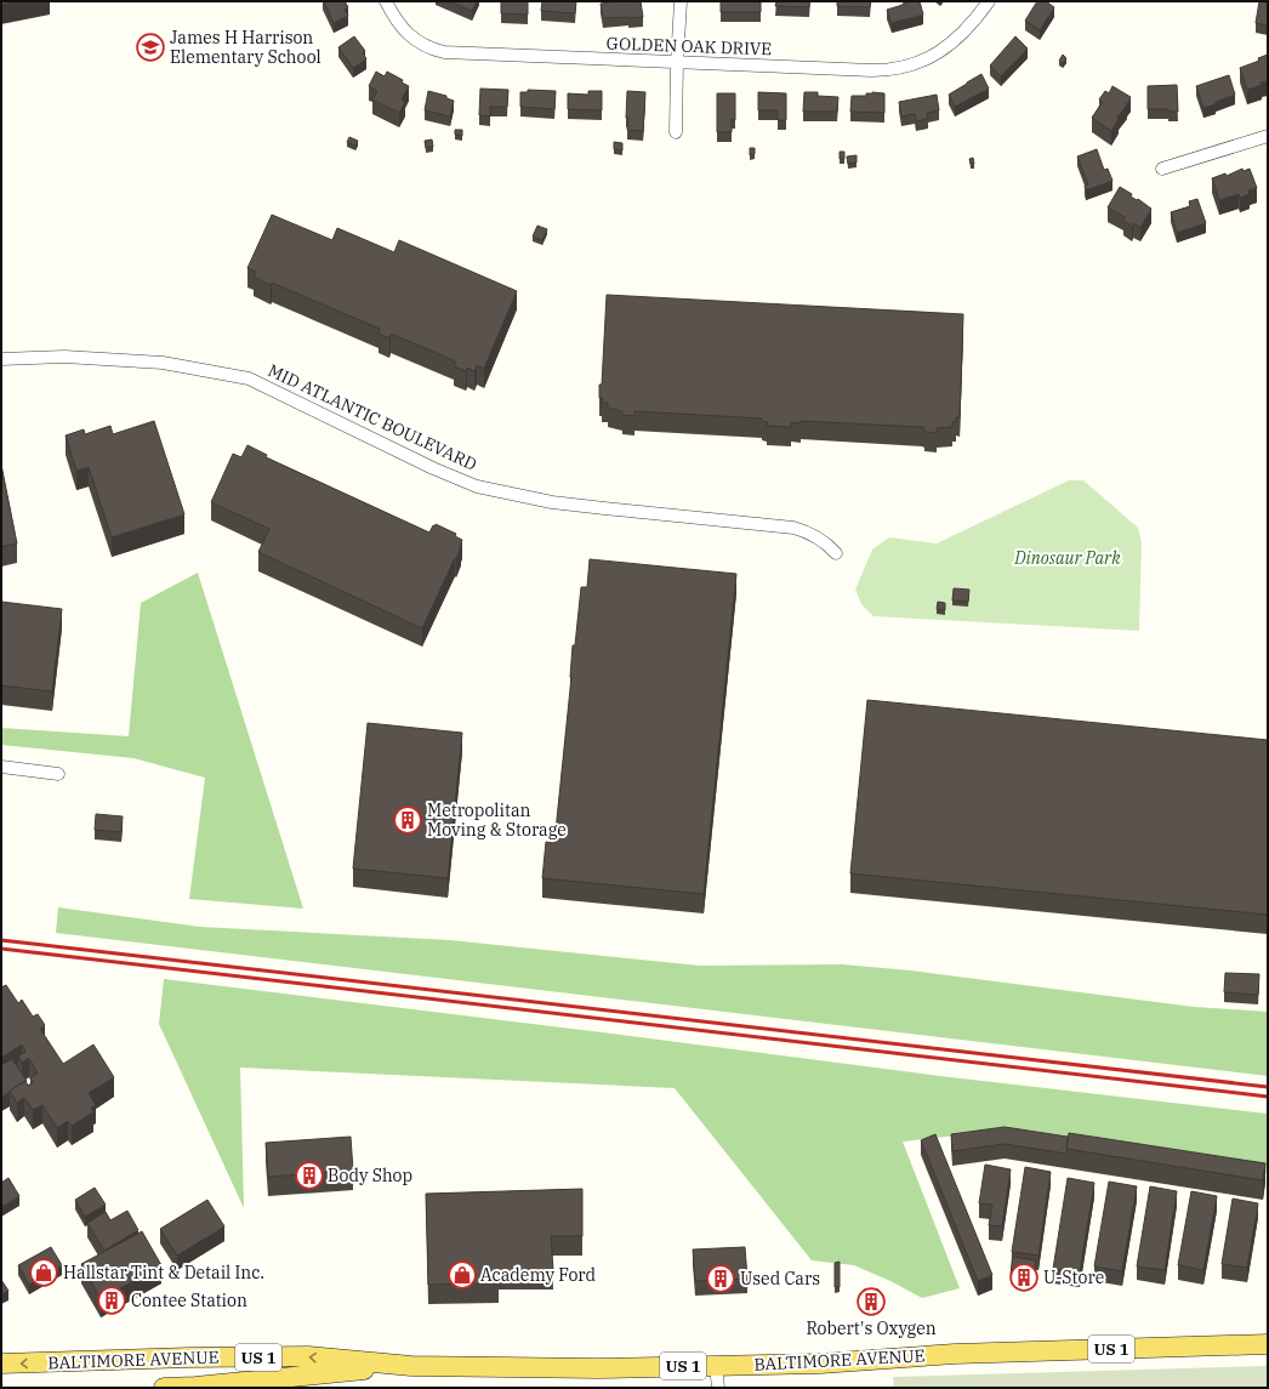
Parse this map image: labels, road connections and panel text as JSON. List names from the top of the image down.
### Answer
{
  "streets": {
    "main road": ["US 1", "BALTIMORE AVENUE"],
    "street": ["GOLDEN OAK DRIVE", "MID ATLANTIC BOULEVARD"]
  },
  "parks": ["Dinosaur Park"],
  "places": {
    "school or university": ["James H Harrison Elementary School"],
    "building": [
      "Metropolitan Moving & Storage",
      "Body Shop",
      "U-Store",
      "Used Cars",
      "Contee Station",
      "Robert's Oxygen"
    ],
    "shop": ["Hallstar Tint & Detail Inc.", "Academy Ford"]
  }
}
